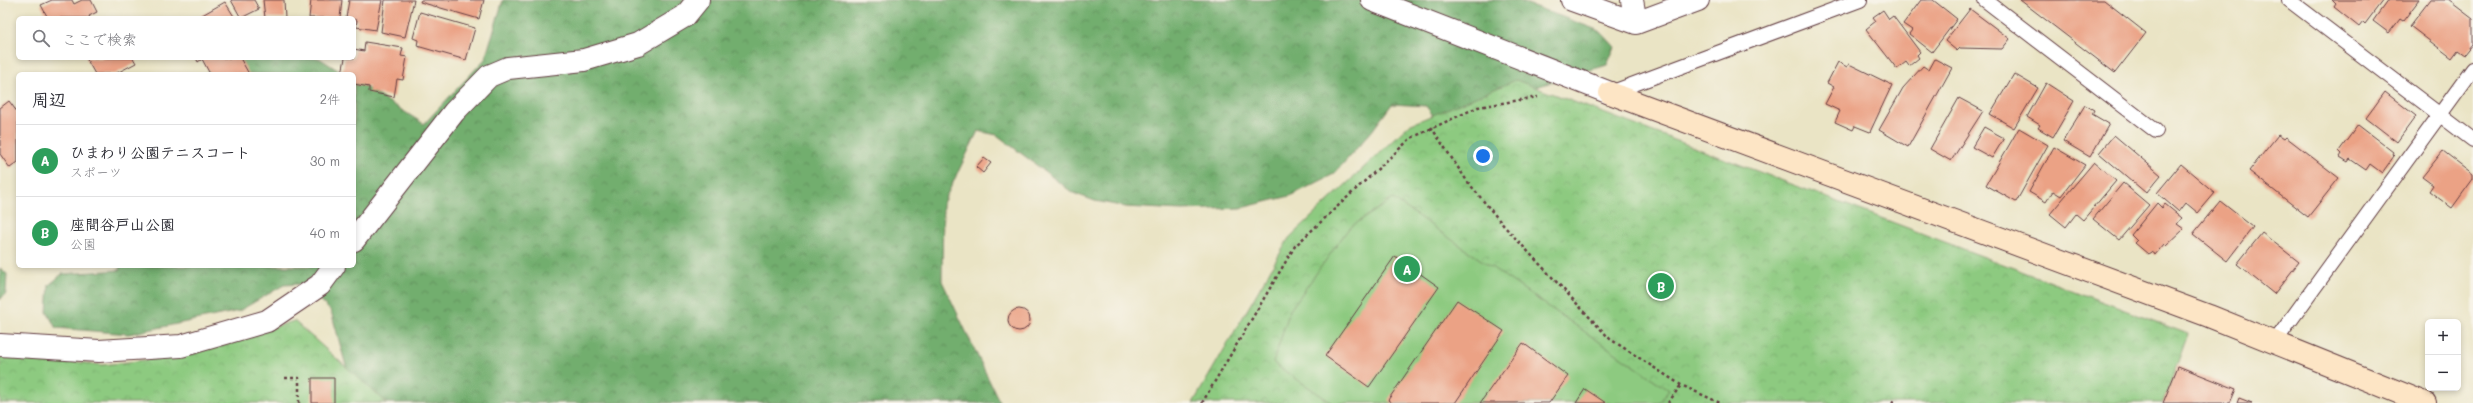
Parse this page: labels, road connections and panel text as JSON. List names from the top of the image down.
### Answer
{
  "page": {
    "search": "ここで検索",
    "heading": ["周辺", "2件"],
    "list": [
      {
        "mark": "A",
        "name": "ひまわり公園テニスコート",
        "note": "スポーツ",
        "value": "30 m"
      },
      {
        "mark": "B",
        "name": "座間谷戸山公園",
        "note": "公園",
        "value": "40 m"
      }
    ],
    "pins": ["A", "B"],
    "map_buttons": ["+", "−"]
  }
}
